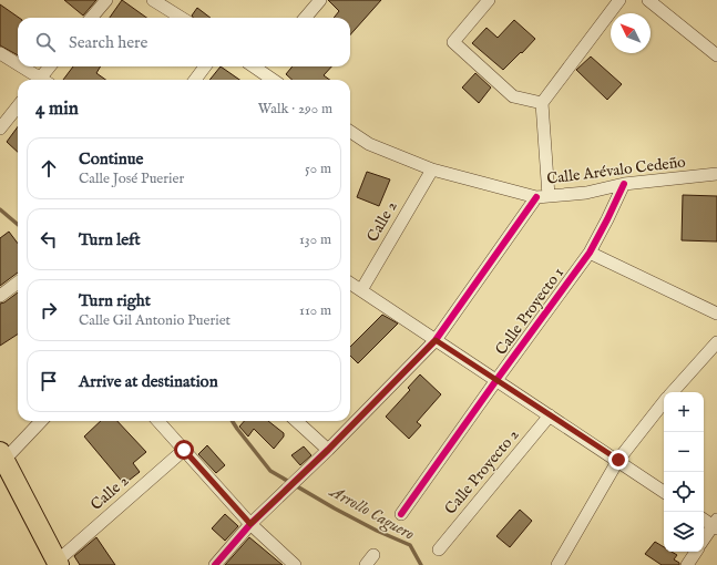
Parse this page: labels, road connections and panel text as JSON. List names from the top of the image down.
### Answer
{
  "streets": {
    "street": [
      "Calle Arévalo Cedeño",
      "Calle 2",
      "Calle Proyecto 1",
      "Calle Proyecto 2"
    ]
  },
  "crossings": [
    ["Calle Arévalo Cedeño", "Calle 2"],
    ["Calle Arévalo Cedeño", "Calle Proyecto 1"]
  ],
  "water": ["Arrollo Caguero"],
  "north": "top left",
  "page": {
    "search": "Search here",
    "heading": ["4 min", "Walk · 290 m"],
    "list": [
      ["Continue", "Calle José Puerier", "50 m"],
      ["Turn left", "130 m"],
      ["Turn right", "Calle Gil Antonio Pueriet", "110 m"],
      "Arrive at destination"
    ],
    "map_buttons": ["+", "−"]
  }
}
